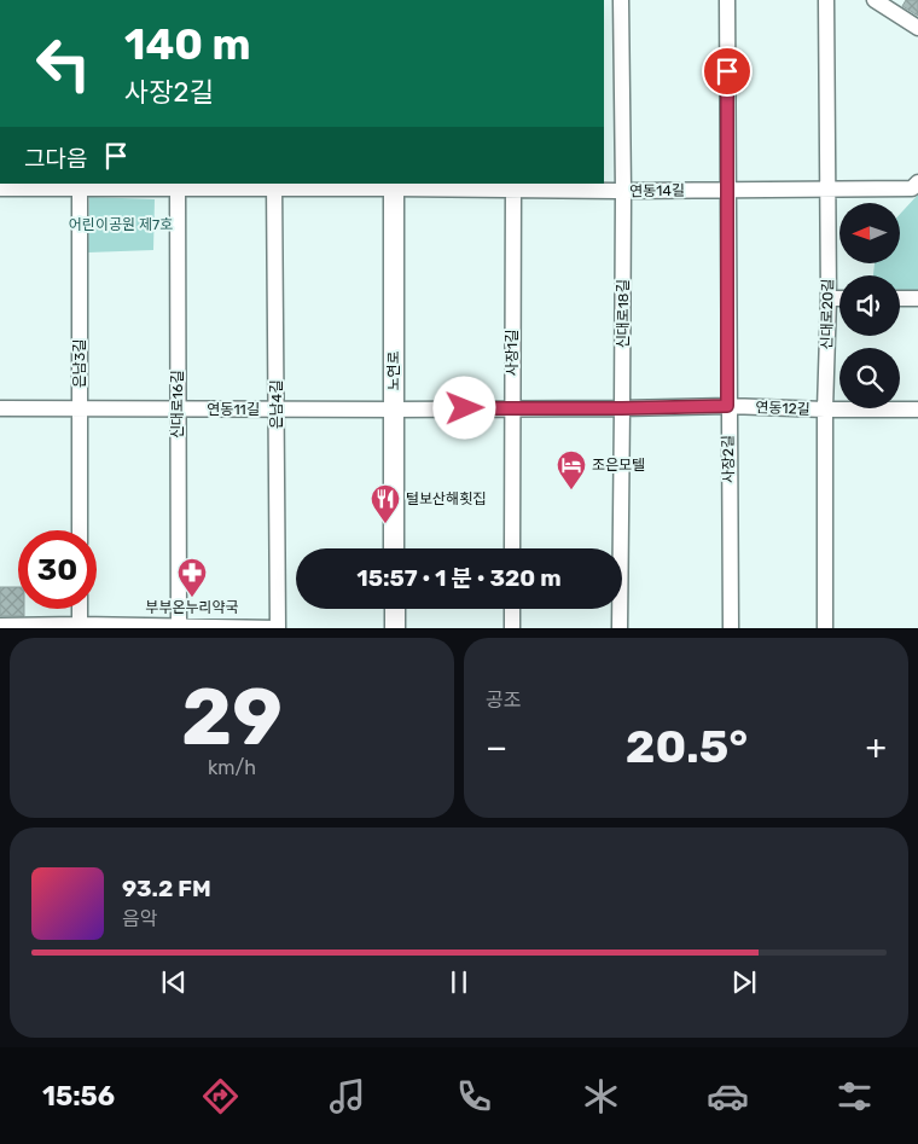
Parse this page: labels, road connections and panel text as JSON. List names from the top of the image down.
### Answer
{
  "streets": {
    "main road": ["노연로"],
    "street": [
      "연동14길",
      "신대로18길",
      "신대로20길",
      "사장1길",
      "은남3길",
      "신대로16길",
      "은남4길",
      "연동12길",
      "연동11길",
      "사장2길"
    ]
  },
  "crossings": [
    ["연동14길", "신대로18길"],
    ["연동14길", "신대로20길"],
    ["연동14길", "사장1길"],
    ["연동14길", "은남3길"],
    ["연동14길", "노연로"],
    ["연동14길", "신대로16길"],
    ["연동14길", "은남4길"],
    ["연동14길", "사장2길"],
    ["신대로18길", "연동12길"],
    ["신대로20길", "연동12길"],
    ["사장1길", "연동12길"],
    ["은남3길", "연동11길"],
    ["노연로", "연동12길"],
    ["노연로", "연동11길"],
    ["신대로16길", "연동11길"],
    ["은남4길", "연동11길"],
    ["연동12길", "연동11길"],
    ["연동12길", "사장2길"]
  ],
  "parks": ["어린이공원 제7호"],
  "places": {
    "hotel": ["조은모텔"],
    "restaurant": ["털보산해횟집"],
    "pharmacy": ["부부온누리약국"]
  },
  "north": "left",
  "page": {
    "turn": ["140 m", "사장2길"],
    "then": "그다음",
    "limit": "30",
    "trip": "15:57 · 1 분 · 320 m",
    "tile": [
      ["29", "km/h"],
      "공조"
    ],
    "heat": ["−", "20.5°", "+"],
    "song": ["93.2 FM", "음악"],
    "tabs": "15:56"
  }
}
